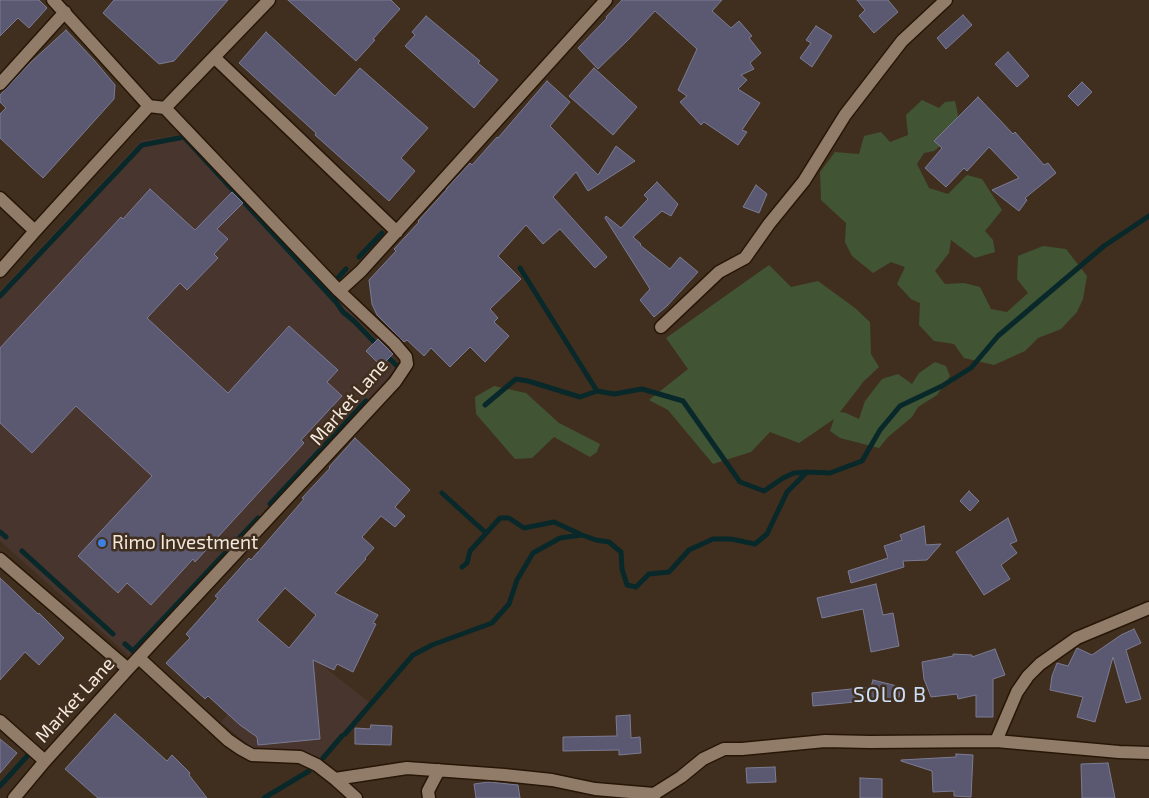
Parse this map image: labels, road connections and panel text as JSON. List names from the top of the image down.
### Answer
{
  "streets": {
    "street": ["Market Lane"]
  },
  "districts": ["SOLO B"],
  "places": ["Rimo Investment"]
}
